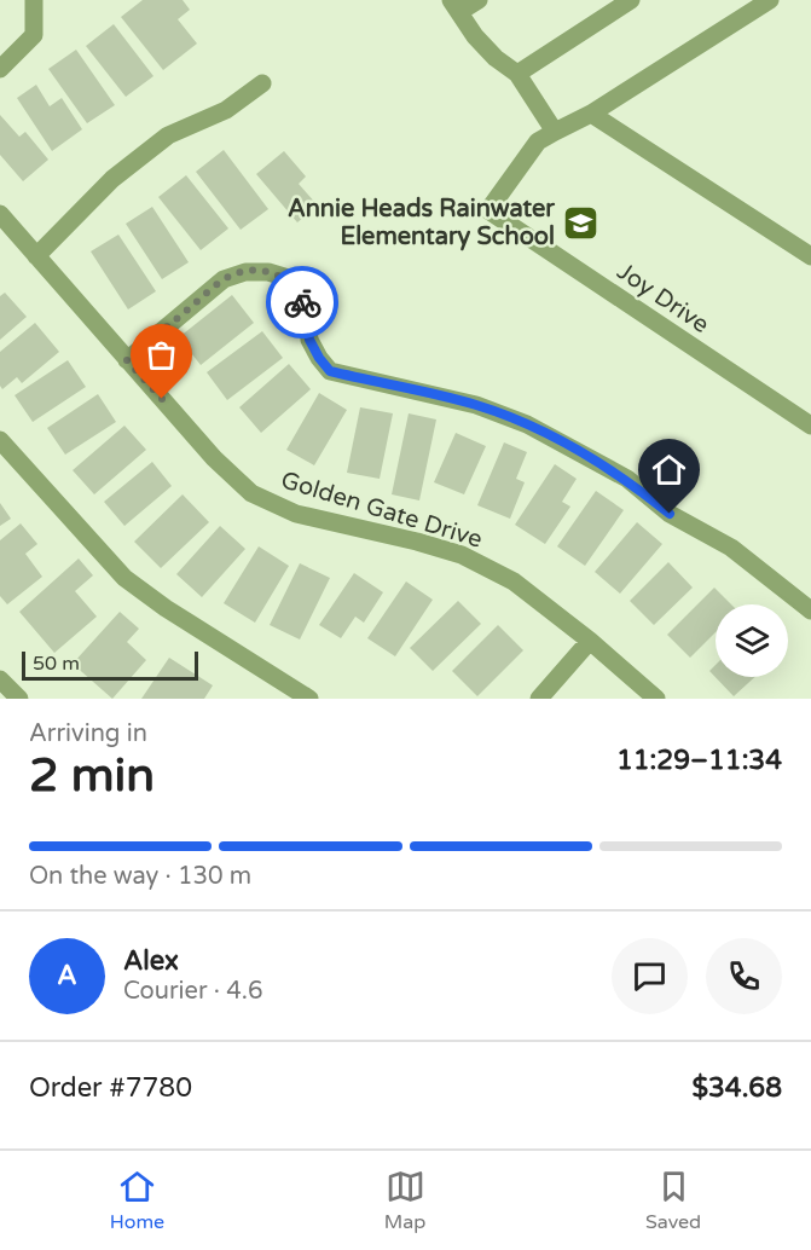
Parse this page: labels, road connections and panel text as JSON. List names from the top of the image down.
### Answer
{
  "streets": {
    "street": ["Joy Drive", "Golden Gate Drive"]
  },
  "places": {
    "school or university": ["Annie Heads Rainwater Elementary School"]
  },
  "scale_bar": "50 m",
  "page": {
    "scale": "50 m",
    "heading": ["2 min", "Arriving in", "11:29–11:34"],
    "panel": [
      "Alex",
      "Courier · 4.6",
      "Order #7780",
      "$34.68"
    ],
    "bar": "On the way · 130 m",
    "round": "A",
    "tabs": ["Home", "Map", "Saved"]
  }
}
